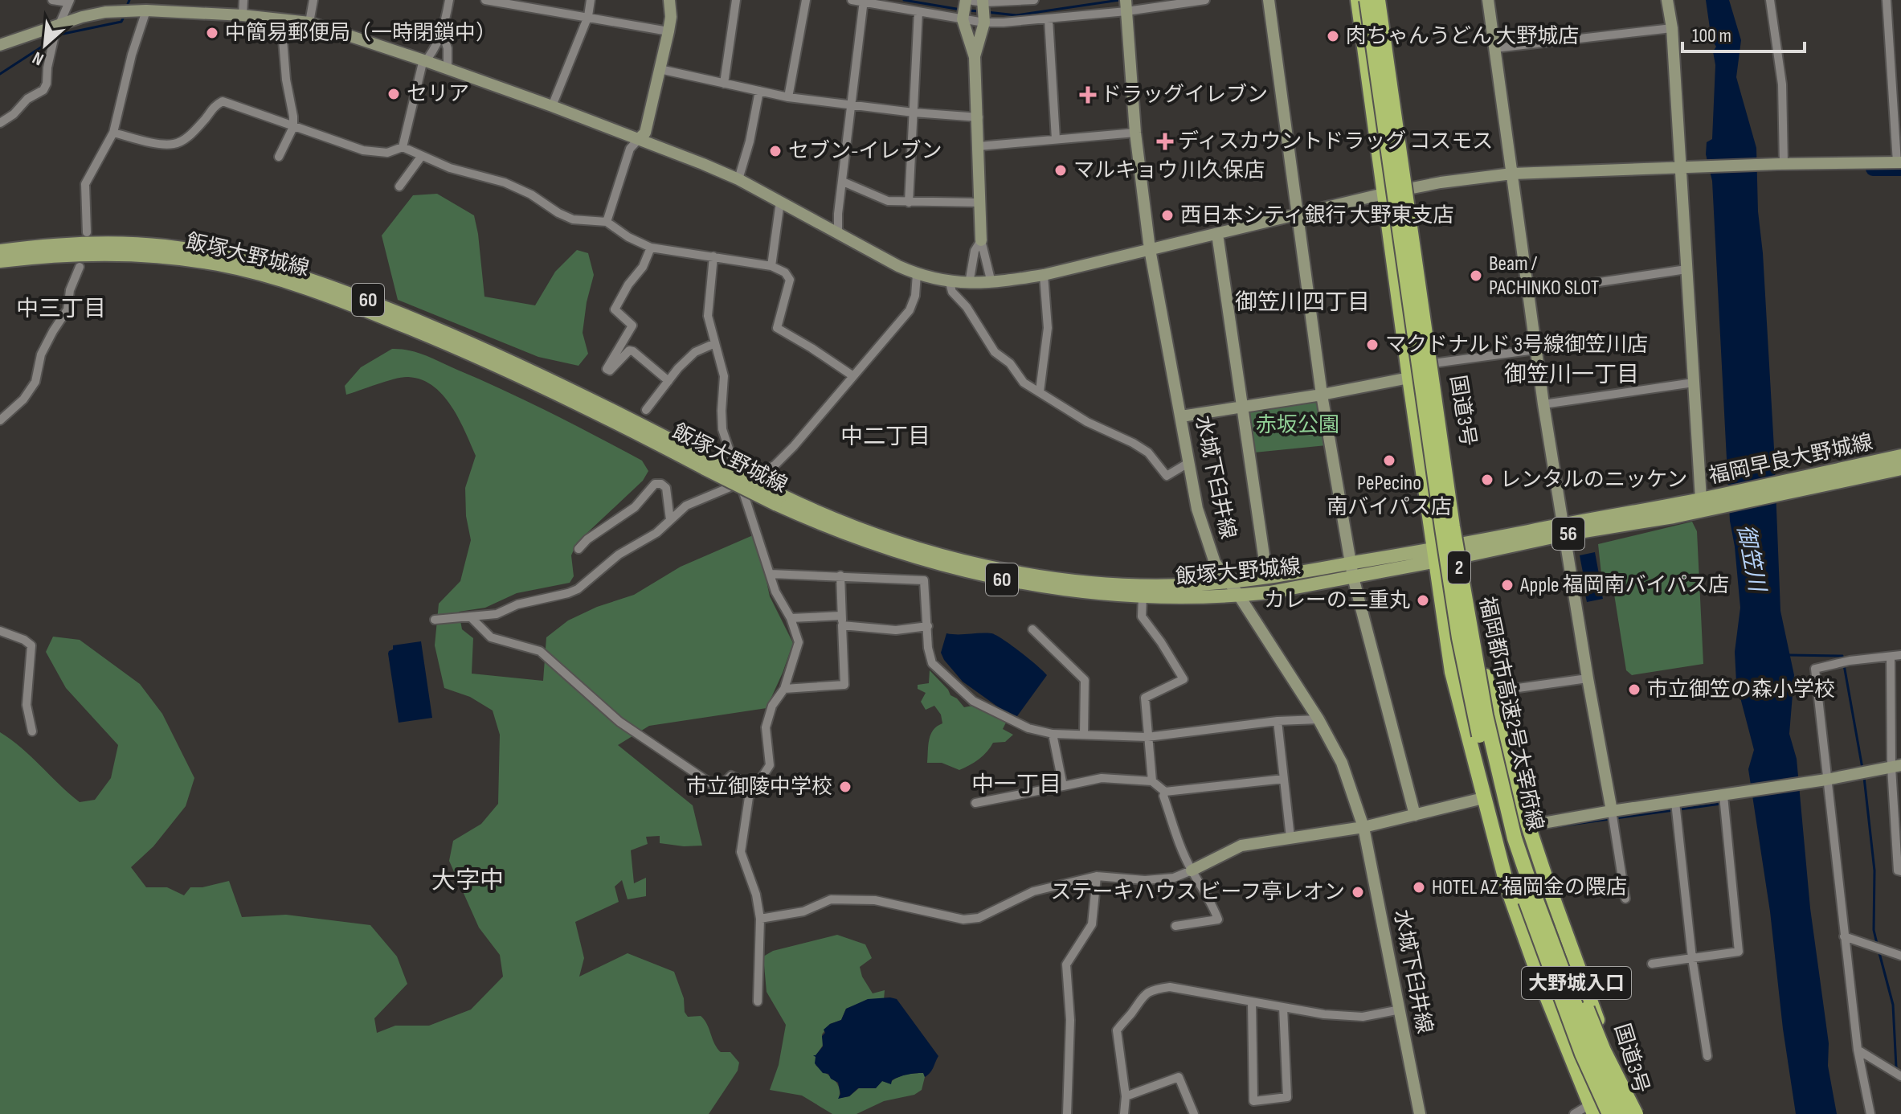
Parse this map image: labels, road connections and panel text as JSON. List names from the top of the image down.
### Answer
{
  "streets": {
    "highway": [
      "国道3号",
      "2",
      "福岡都市高速2号太宰府線",
      "大野城入口"
    ],
    "main road": [
      "飯塚大野城線",
      "60",
      "福岡早良大野城線",
      "56"
    ],
    "street": ["水城下臼井線"]
  },
  "crossings": [
    ["飯塚大野城線", "国道3号"],
    ["飯塚大野城線", "福岡早良大野城線"],
    ["飯塚大野城線", "水城下臼井線"],
    ["国道3号", "福岡早良大野城線"],
    ["国道3号", "福岡都市高速2号太宰府線"],
    ["国道3号", "大野城入口"]
  ],
  "districts": [
    "御笠川四丁目",
    "中三丁目",
    "御笠川一丁目",
    "中二丁目",
    "中一丁目",
    "大字中"
  ],
  "water": ["御笠川"],
  "parks": ["赤坂公園"],
  "places": {
    "other": [
      "中簡易郵便局（一時閉鎖中）",
      "肉ちゃんうどん 大野城店",
      "セリア",
      "セブン-イレブン",
      "マルキョウ 川久保店",
      "西日本シティ銀行 大野東支店",
      "Beam / PACHINKO SLOT",
      "マクドナルド 3号線御笠川店",
      "PePecino 南バイパス店",
      "レンタルのニッケン",
      "Apple 福岡南バイパス店",
      "カレーの二重丸",
      "市立御笠の森小学校",
      "市立御陵中学校",
      "HOTEL AZ 福岡金の隈店",
      "ステーキハウス ビーフ亭レオン"
    ],
    "health": ["ドラッグイレブン", "ディスカウントドラッグ コスモス"]
  },
  "scale_bar": "100 m",
  "north": "bottom left"
}
